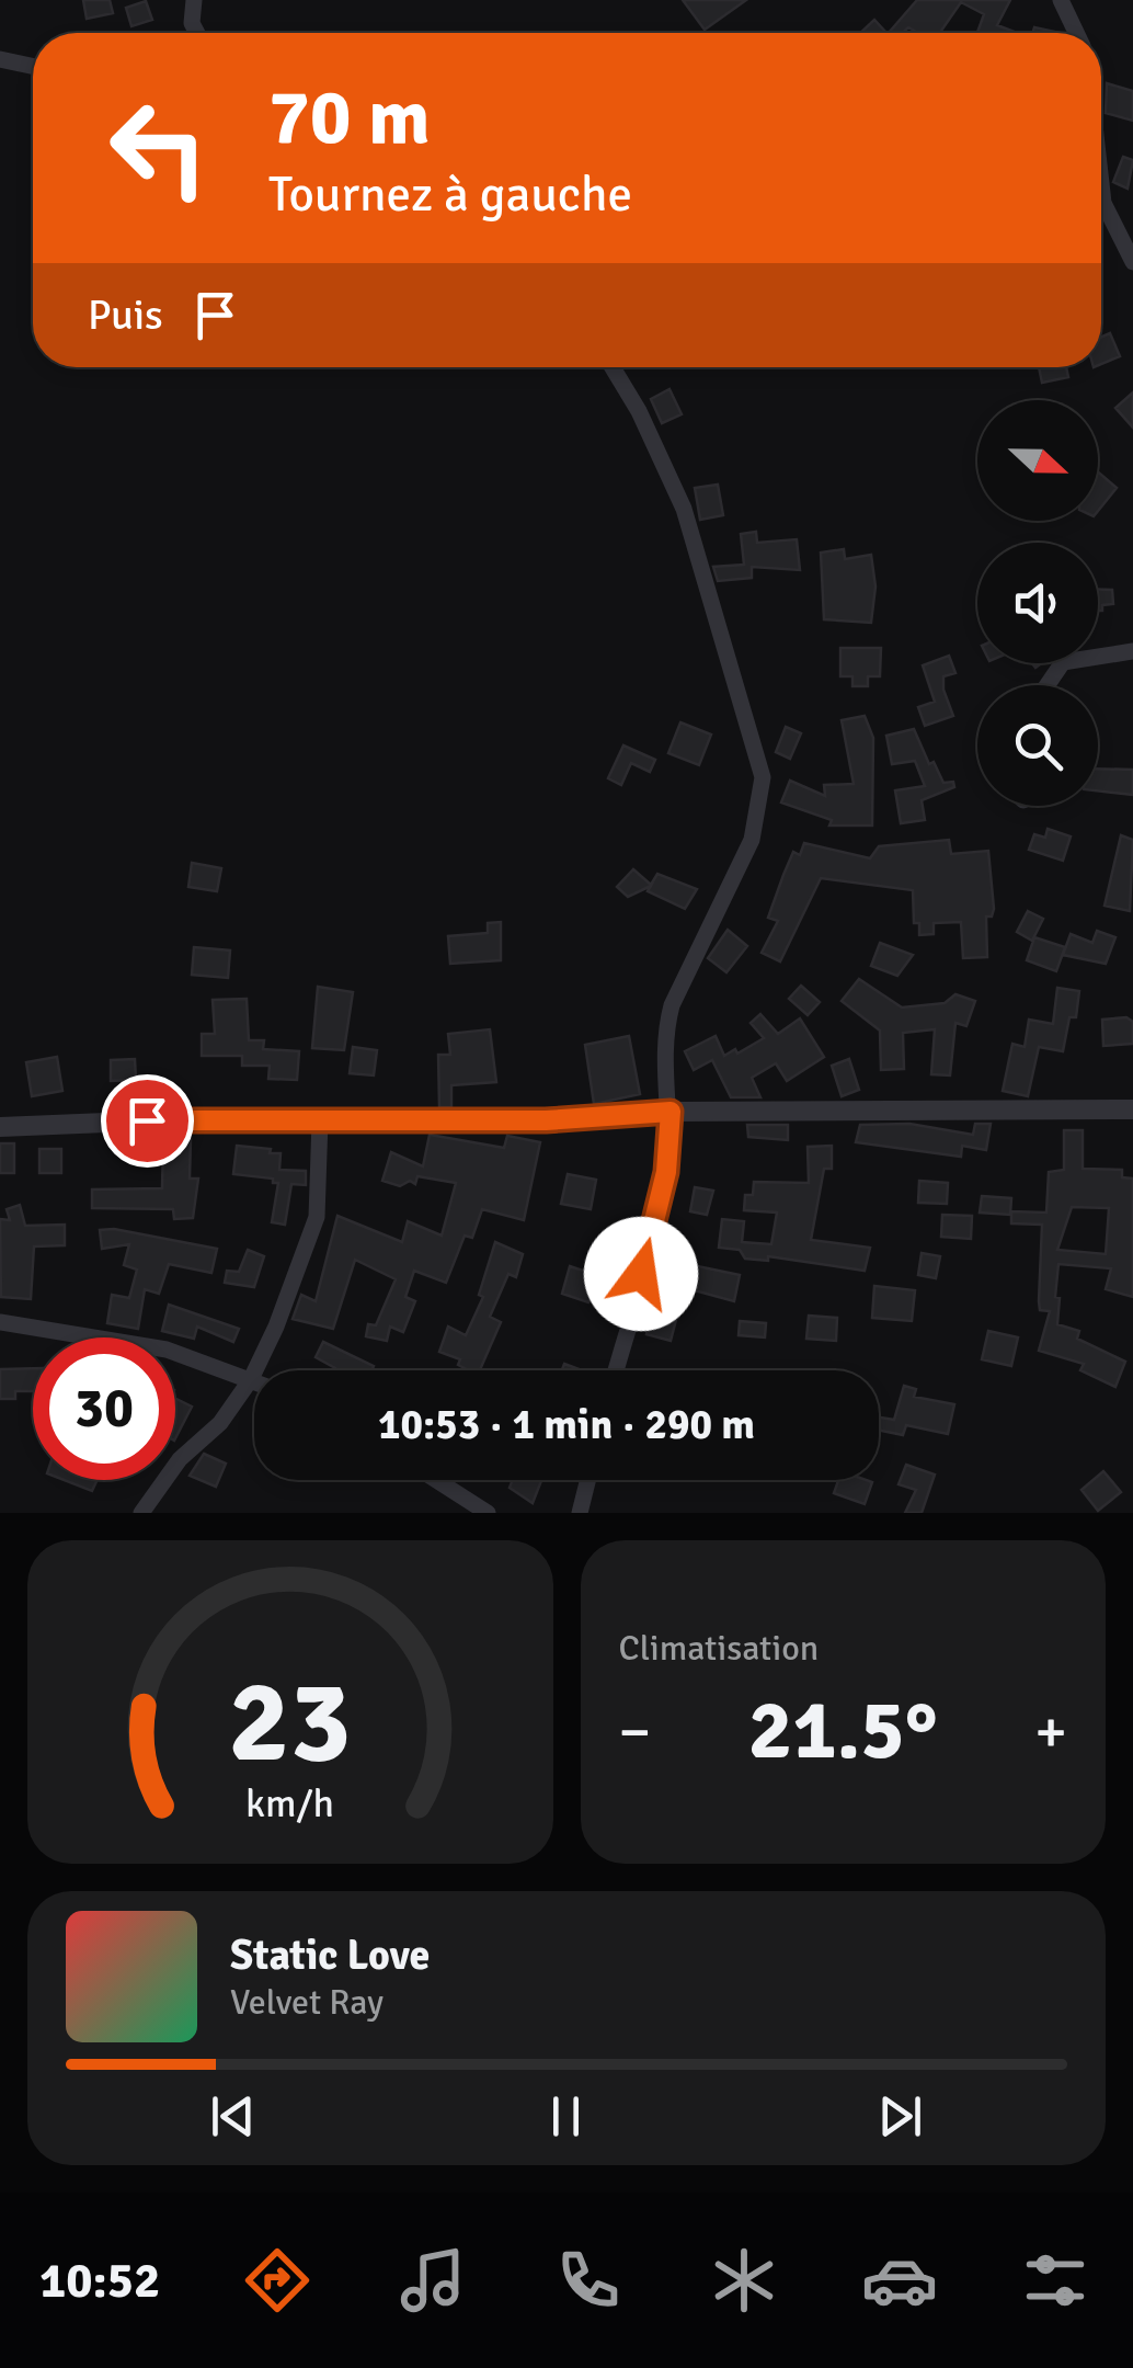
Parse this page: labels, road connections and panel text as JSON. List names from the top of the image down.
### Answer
{
  "north": "right",
  "page": {
    "turn": ["70 m", "Tournez à gauche"],
    "then": "Puis",
    "limit": "30",
    "trip": "10:53 · 1 min · 290 m",
    "tile": "Climatisation",
    "heat": ["−", "21.5°", "+"],
    "song": ["Static Love", "Velvet Ray"],
    "tabs": "10:52",
    "gauge": ["23", "km/h"]
  }
}
